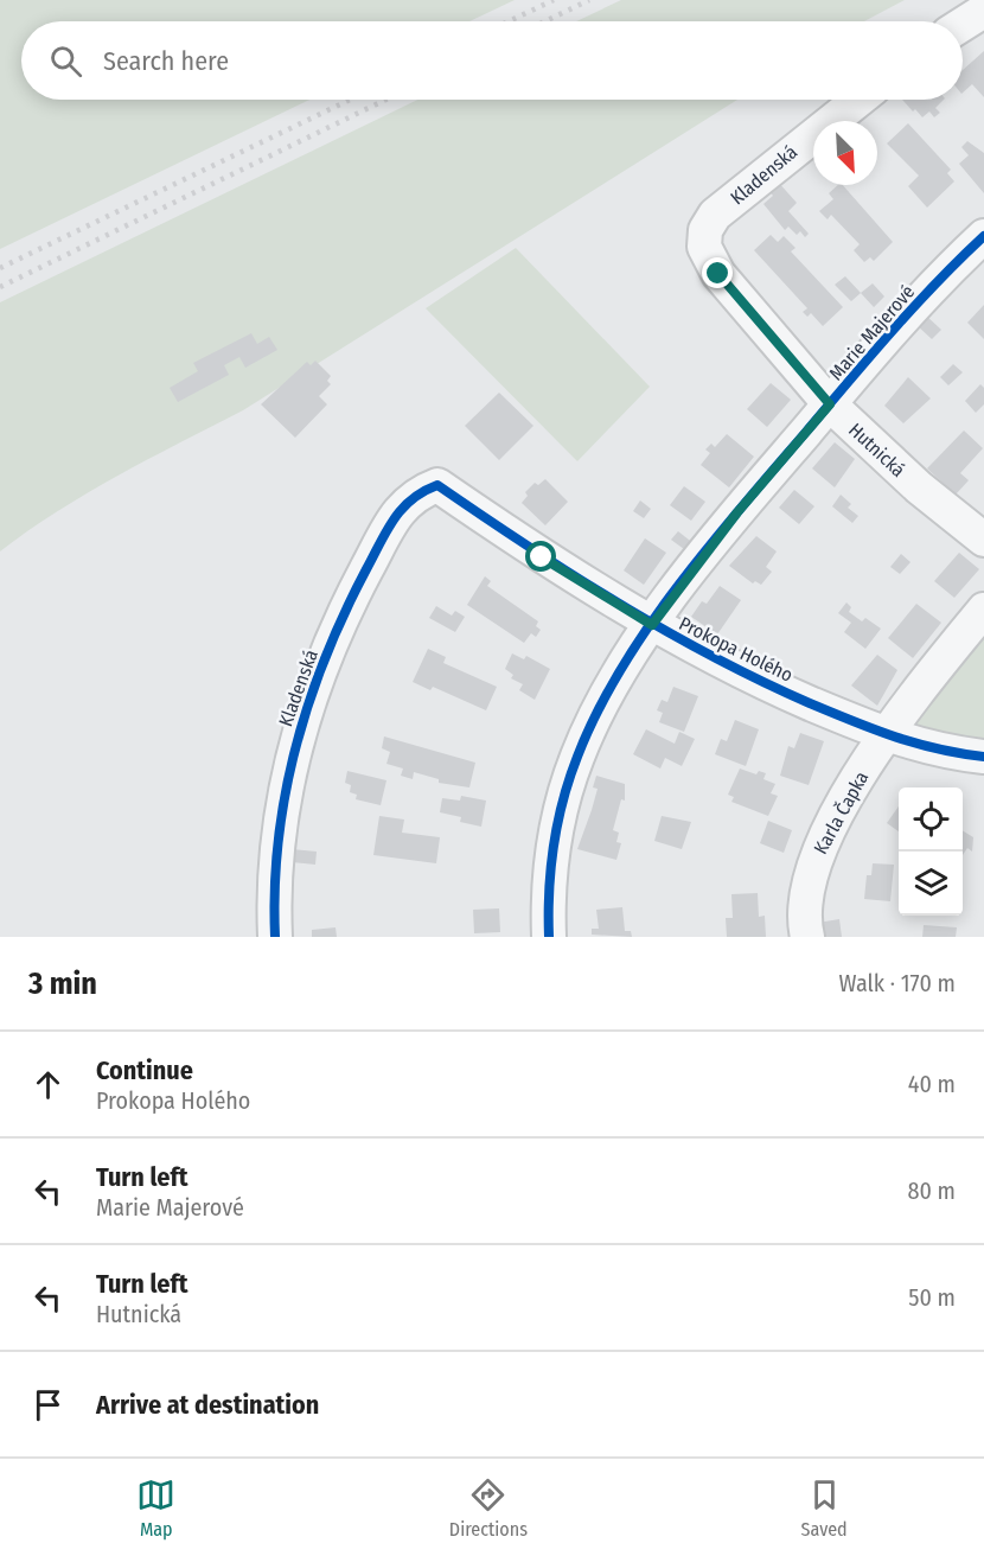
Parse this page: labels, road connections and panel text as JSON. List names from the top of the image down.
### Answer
{
  "streets": {
    "street": [
      "Kladenská",
      "Marie Majerové",
      "Hutnická",
      "Prokopa Holého",
      "Karla Čapka"
    ]
  },
  "crossings": [
    ["Kladenská", "Hutnická"],
    ["Kladenská", "Prokopa Holého"],
    ["Marie Majerové", "Hutnická"],
    ["Marie Majerové", "Prokopa Holého"],
    ["Prokopa Holého", "Karla Čapka"]
  ],
  "north": "bottom right",
  "page": {
    "search": "Search here",
    "heading": ["3 min", "Walk · 170 m"],
    "list": [
      ["Continue", "Prokopa Holého", "40 m"],
      ["Turn left", "Marie Majerové", "80 m"],
      ["Turn left", "Hutnická", "50 m"],
      "Arrive at destination"
    ],
    "nav": ["Map", "Directions", "Saved"]
  }
}
